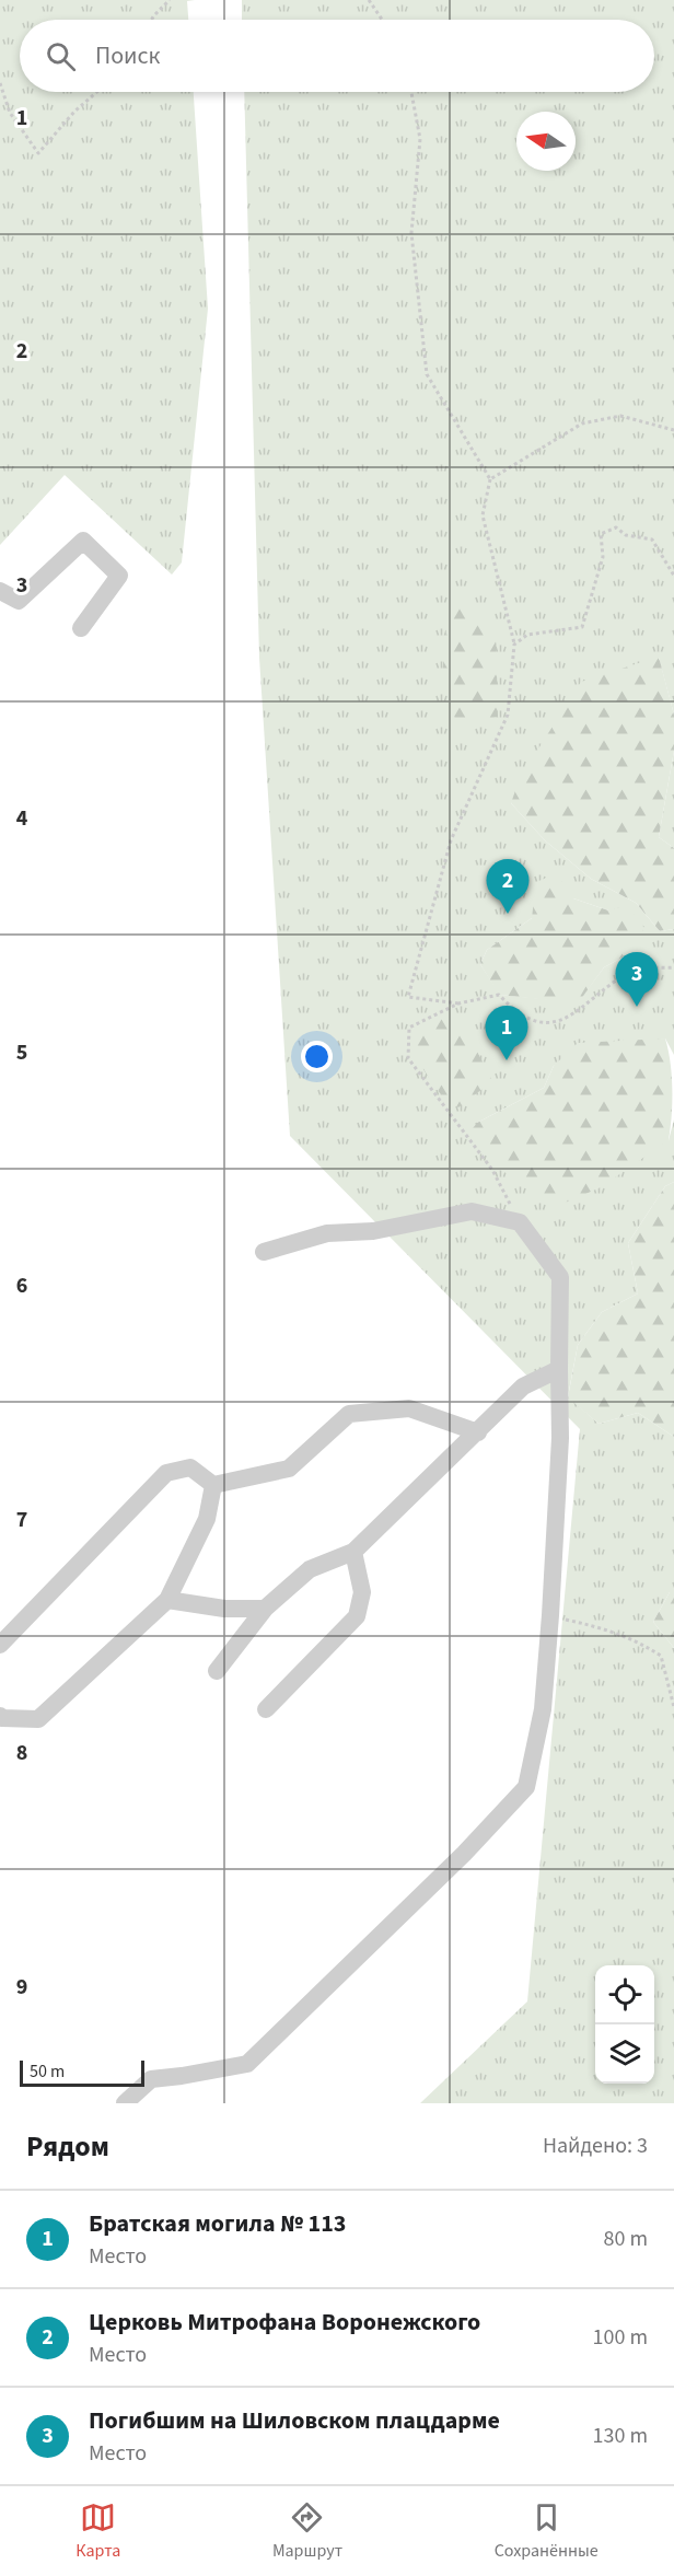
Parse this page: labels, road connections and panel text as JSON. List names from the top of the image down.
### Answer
{
  "scale_bar": "50 m",
  "north": "left",
  "page": {
    "search": "Поиск",
    "pins": ["2", "3", "1"],
    "scale": "50 m",
    "heading": ["Рядом", "Найдено: 3"],
    "list": [
      {
        "mark": "1",
        "name": "Братская могила № 113",
        "note": "Место",
        "value": "80 m"
      },
      {
        "mark": "2",
        "name": "Церковь Митрофана Воронежского",
        "note": "Место",
        "value": "100 m"
      },
      {
        "mark": "3",
        "name": "Погибшим на Шиловском плацдарме",
        "note": "Место",
        "value": "130 m"
      }
    ],
    "nav": ["Карта", "Маршрут", "Сохранённые"]
  },
  "grid": {
    "rows": [
      "1",
      "2",
      "3",
      "4",
      "5",
      "6",
      "7",
      "8",
      "9"
    ]
  }
}
